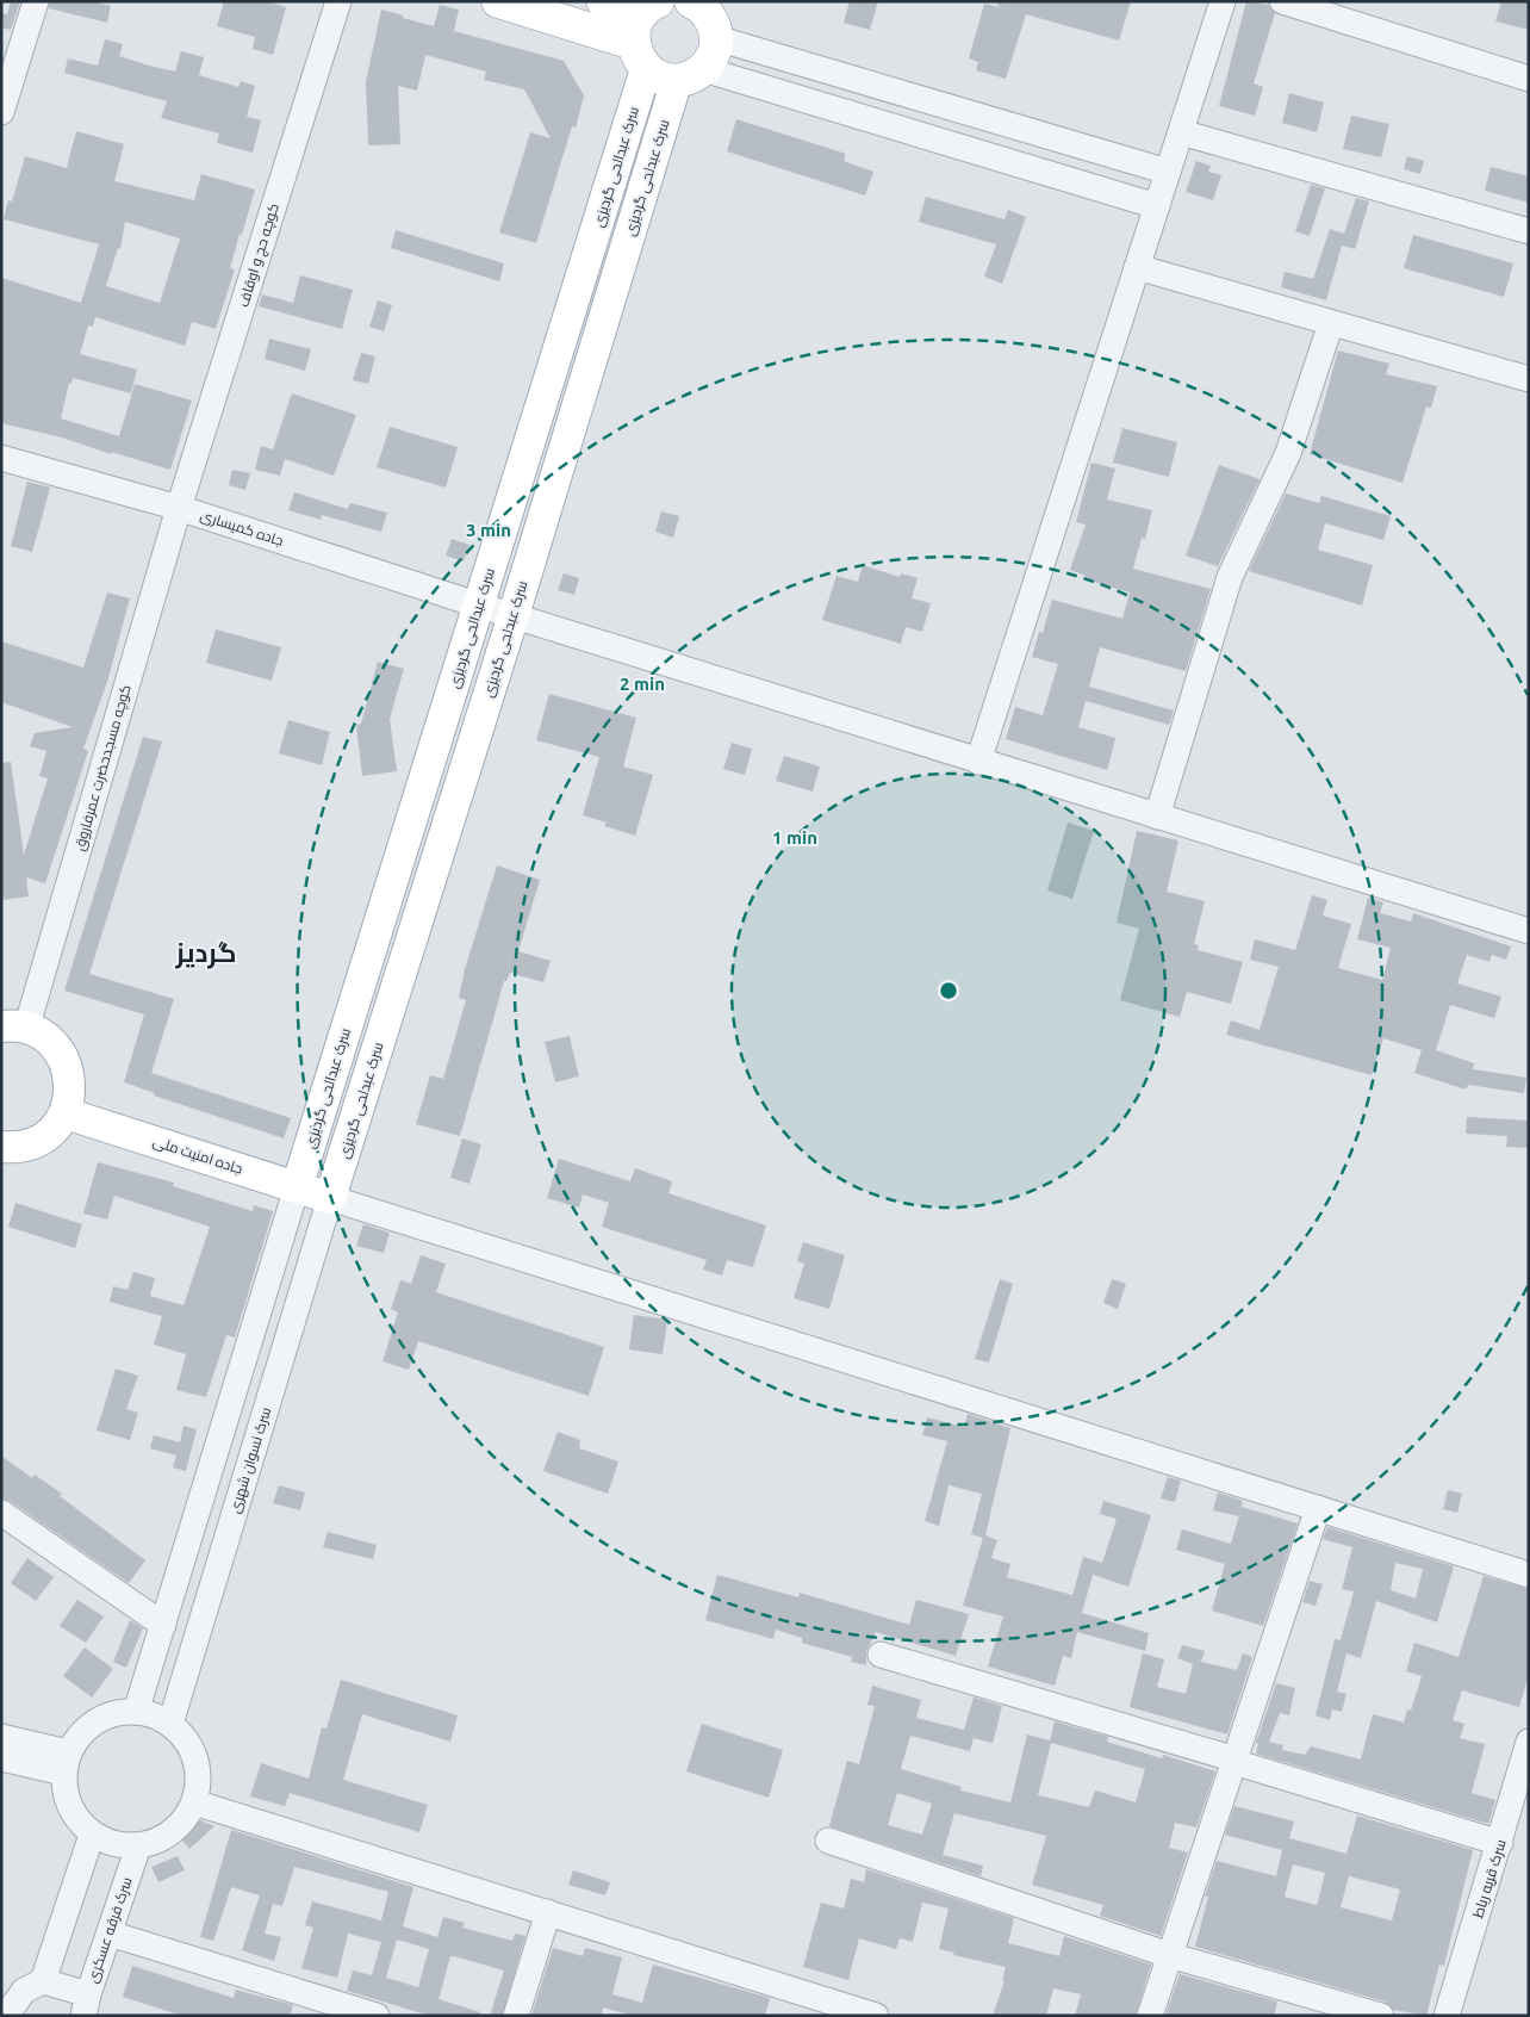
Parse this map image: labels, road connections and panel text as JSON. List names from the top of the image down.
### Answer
{
  "streets": {
    "main road": ["سرک عبدالحی گردیزی", "سرک عبدلحی گردیزی", "جاده امنیت ملی"],
    "street": [
      "کوچه حج و اوقاف",
      "جاده کمیساری",
      "کوچه مسجدحضرت عمرفاروق",
      "سرک نسوان شهری",
      "سرک قریه رباط",
      "سرک فرقه عسکری"
    ]
  },
  "crossings": [
    ["سرک عبدالحی گردیزی", "جاده کمیساری"],
    ["سرک عبدالحی گردیزی", "جاده امنیت ملی"],
    ["سرک عبدلحی گردیزی", "جاده کمیساری"],
    ["سرک عبدلحی گردیزی", "جاده امنیت ملی"],
    ["سرک عبدلحی گردیزی", "سرک نسوان شهری"],
    ["کوچه حج و اوقاف", "جاده کمیساری"],
    ["کوچه حج و اوقاف", "کوچه مسجدحضرت عمرفاروق"],
    ["جاده کمیساری", "کوچه مسجدحضرت عمرفاروق"],
    ["جاده امنیت ملی", "سرک نسوان شهری"],
    ["سرک نسوان شهری", "سرک فرقه عسکری"]
  ],
  "districts": ["گردیز"],
  "rings": ["3 min", "2 min", "1 min"]
}
